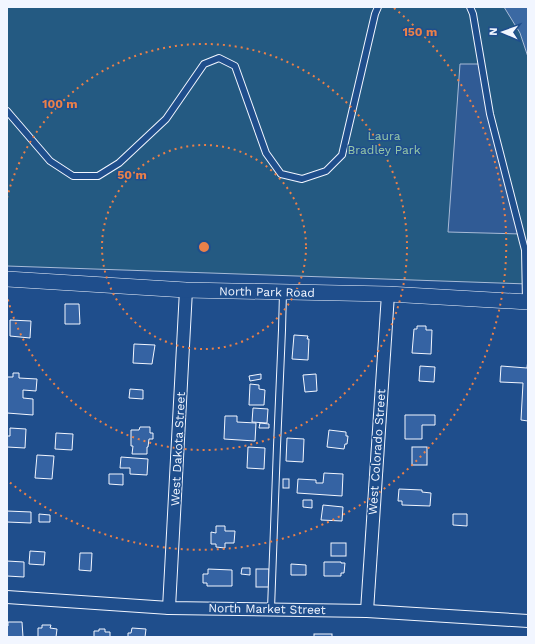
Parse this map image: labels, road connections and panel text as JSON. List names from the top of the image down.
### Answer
{
  "streets": {
    "street": [
      "North Park Road",
      "West Dakota Street",
      "West Colorado Street",
      "North Market Street"
    ]
  },
  "crossings": [
    ["North Park Road", "West Dakota Street"],
    ["North Park Road", "West Colorado Street"],
    ["West Dakota Street", "North Market Street"],
    ["West Colorado Street", "North Market Street"]
  ],
  "parks": ["Laura Bradley Park"],
  "north": "left",
  "rings": ["150 m", "100 m", "50 m"]
}
